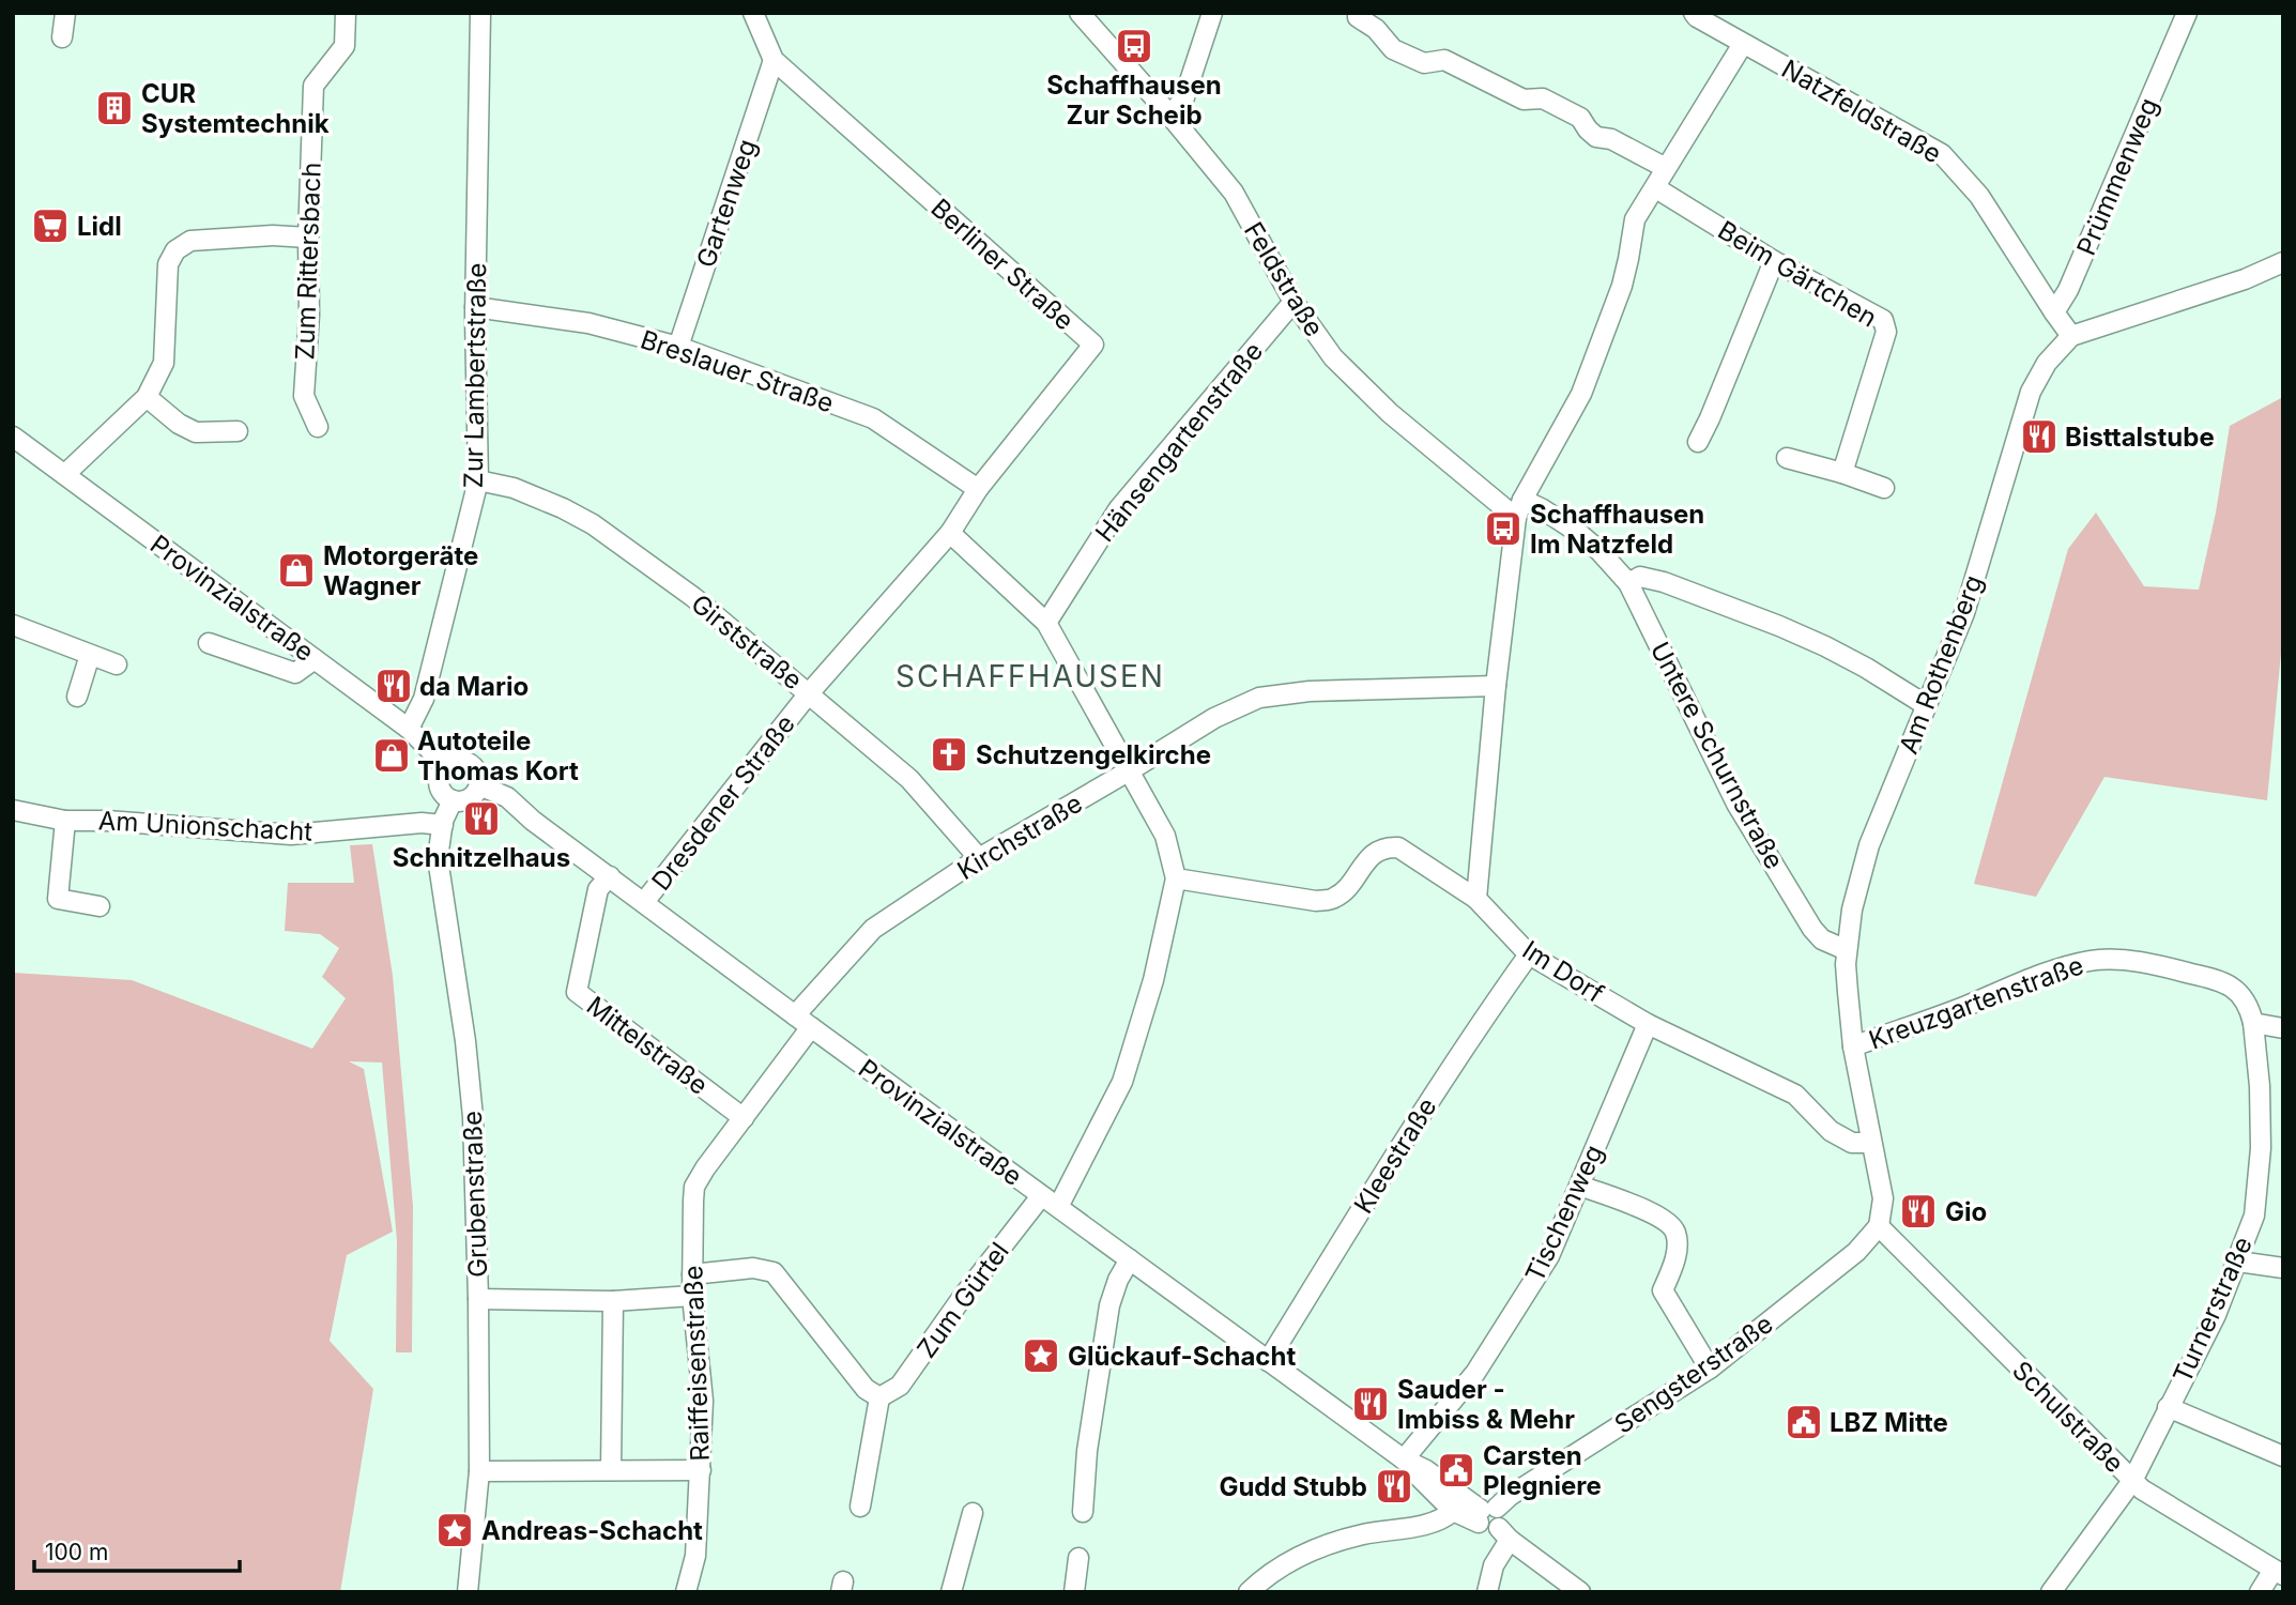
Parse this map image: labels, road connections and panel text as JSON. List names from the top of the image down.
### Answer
{
  "streets": {
    "street": [
      "Natzfeldstraße",
      "Prümmenweg",
      "Gartenweg",
      "Zum Rittersbach",
      "Berliner Straße",
      "Beim Gärtchen",
      "Feldstraße",
      "Breslauer Straße",
      "Zur Lambertstraße",
      "Hänsengartenstraße",
      "Provinzialstraße",
      "Girststraße",
      "Am Rothenberg",
      "Untere Schurnstraße",
      "Dresdener Straße",
      "Am Unionschacht",
      "Kirchstraße",
      "Im Dorf",
      "Kreuzgartenstraße",
      "Mittelstraße",
      "Kleestraße",
      "Grubenstraße",
      "Tischenweg",
      "Zum Gürtel",
      "Turnerstraße",
      "Raiffeisenstraße",
      "Sengsterstraße",
      "Schulstraße"
    ]
  },
  "crossings": [
    ["Natzfeldstraße", "Prümmenweg"],
    ["Gartenweg", "Berliner Straße"],
    ["Gartenweg", "Breslauer Straße"],
    ["Berliner Straße", "Breslauer Straße"],
    ["Berliner Straße", "Dresdener Straße"],
    ["Feldstraße", "Hänsengartenstraße"],
    ["Feldstraße", "Untere Schurnstraße"],
    ["Breslauer Straße", "Zur Lambertstraße"],
    ["Zur Lambertstraße", "Provinzialstraße"],
    ["Zur Lambertstraße", "Girststraße"],
    ["Provinzialstraße", "Dresdener Straße"],
    ["Provinzialstraße", "Kirchstraße"],
    ["Provinzialstraße", "Mittelstraße"],
    ["Provinzialstraße", "Kleestraße"],
    ["Provinzialstraße", "Grubenstraße"],
    ["Provinzialstraße", "Tischenweg"],
    ["Provinzialstraße", "Zum Gürtel"],
    ["Provinzialstraße", "Sengsterstraße"],
    ["Girststraße", "Dresdener Straße"],
    ["Girststraße", "Kirchstraße"],
    ["Am Rothenberg", "Untere Schurnstraße"],
    ["Am Rothenberg", "Im Dorf"],
    ["Am Rothenberg", "Kreuzgartenstraße"],
    ["Am Rothenberg", "Sengsterstraße"],
    ["Am Rothenberg", "Schulstraße"],
    ["Am Unionschacht", "Grubenstraße"],
    ["Im Dorf", "Kleestraße"],
    ["Im Dorf", "Tischenweg"],
    ["Kreuzgartenstraße", "Turnerstraße"],
    ["Mittelstraße", "Raiffeisenstraße"],
    ["Turnerstraße", "Schulstraße"],
    ["Sengsterstraße", "Schulstraße"]
  ],
  "districts": ["SCHAFFHAUSEN"],
  "places": {
    "bus stop": ["Schaffhausen Zur Scheib", "Schaffhausen Im Natzfeld"],
    "building": ["CUR Systemtechnik"],
    "supermarket": ["Lidl"],
    "restaurant": [
      "Bisttalstube",
      "da Mario",
      "Schnitzelhaus",
      "Gio",
      "Sauder - Imbiss & Mehr",
      "Gudd Stubb"
    ],
    "shop": ["Motorgeräte Wagner", "Autoteile Thomas Kort"],
    "church": ["Schutzengelkirche"],
    "place": ["Glückauf-Schacht", "Andreas-Schacht"],
    "public building": ["LBZ Mitte", "Carsten Plegniere"]
  },
  "scale_bar": "100 m"
}
